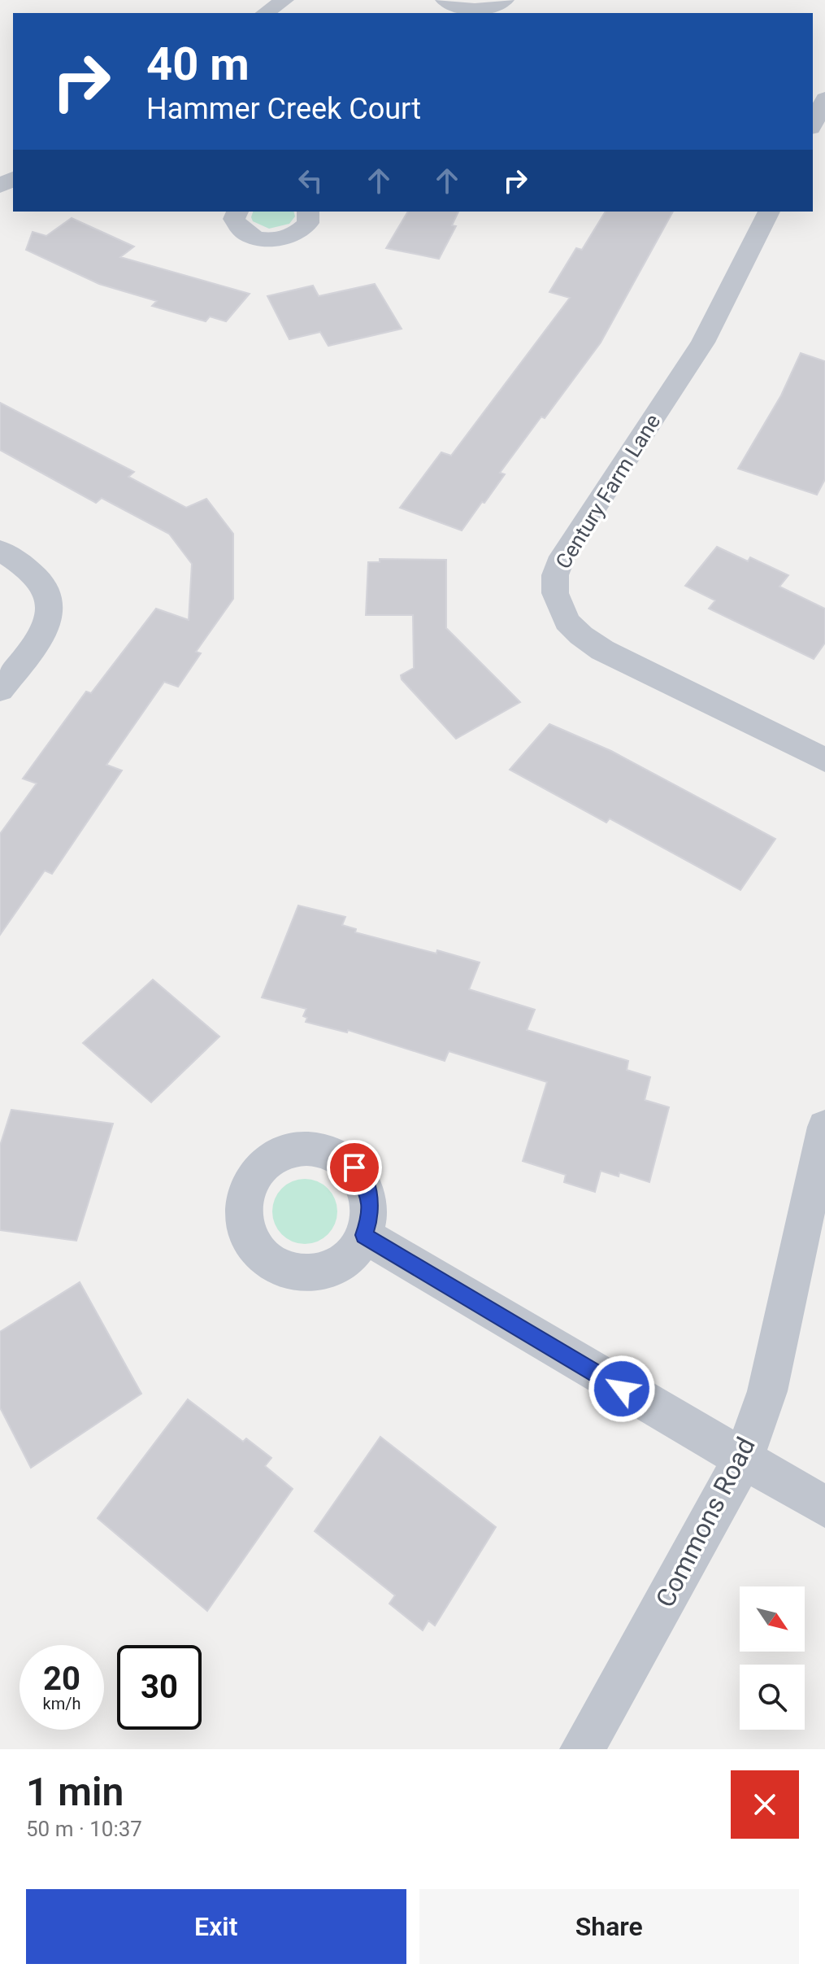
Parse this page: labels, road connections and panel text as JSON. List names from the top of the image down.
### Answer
{
  "streets": {
    "street": ["Century Farm Lane", "Commons Road"]
  },
  "north": "bottom right",
  "page": {
    "turn": ["40 m", "Hammer Creek Court"],
    "speed": "20 km/h",
    "limit": "30",
    "heading": ["1 min", "50 m · 10:37"],
    "buttons": ["Exit", "Share"]
  }
}
